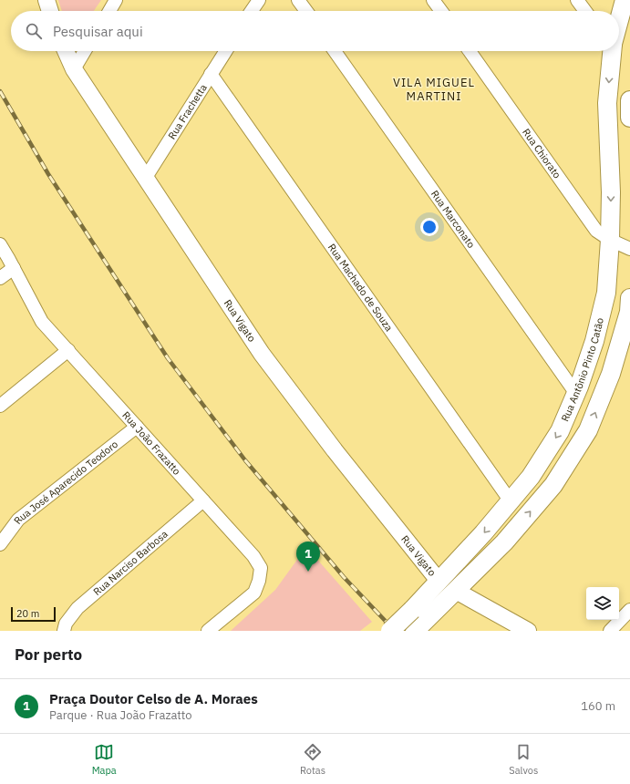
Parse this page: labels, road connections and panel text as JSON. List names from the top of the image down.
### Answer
{
  "streets": {
    "main road": ["Rua Antônio Pinto Catão"],
    "street": [
      "Rua Frachetta",
      "Rua Chiorato",
      "Rua Marconato",
      "Rua Machado de Souza",
      "Rua Vigato",
      "Rua João Frazatto",
      "Rua José Aparecido Teodoro",
      "Rua Narciso Barbosa"
    ]
  },
  "crossings": [
    ["Rua Frachetta", "Rua Machado de Souza"],
    ["Rua Frachetta", "Rua Vigato"],
    ["Rua Chiorato", "Rua Antônio Pinto Catão"],
    ["Rua Marconato", "Rua Antônio Pinto Catão"],
    ["Rua Machado de Souza", "Rua Antônio Pinto Catão"],
    ["Rua Vigato", "Rua Antônio Pinto Catão"],
    ["Rua João Frazatto", "Rua José Aparecido Teodoro"],
    ["Rua João Frazatto", "Rua Narciso Barbosa"]
  ],
  "districts": ["VILA MIGUEL MARTINI"],
  "scale_bar": "20 m",
  "page": {
    "search": "Pesquisar aqui",
    "pins": "1",
    "scale": "20 m",
    "heading": "Por perto",
    "list": [
      {
        "mark": "1",
        "name": "Praça Doutor Celso de A. Moraes",
        "note": "Parque · Rua João Frazatto",
        "value": "160 m"
      }
    ],
    "nav": ["Mapa", "Rotas", "Salvos"]
  }
}
